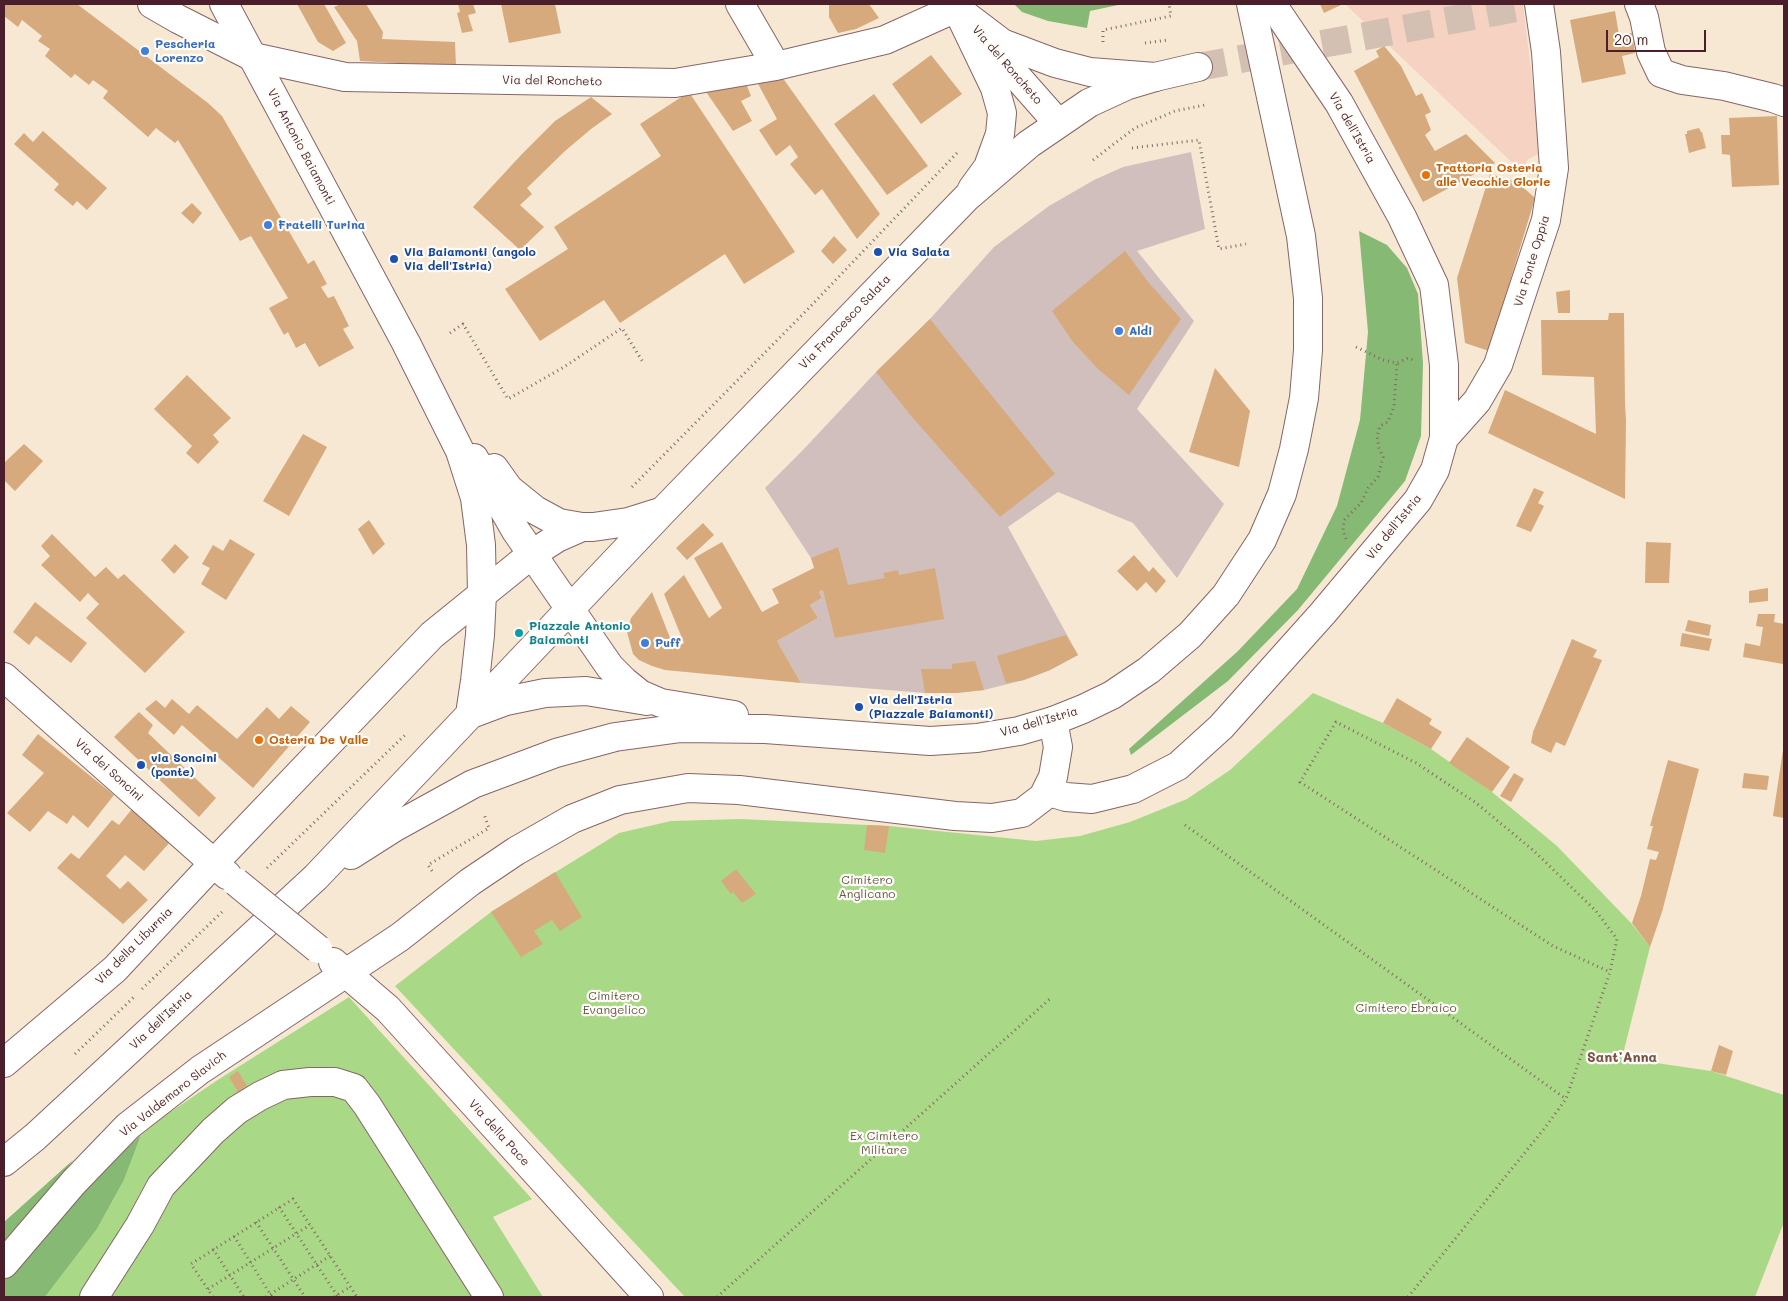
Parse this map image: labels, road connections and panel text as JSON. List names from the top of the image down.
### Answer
{
  "streets": {
    "street": [
      "Via del Roncheto",
      "Via dell'Istria",
      "Via Antonio Baiamonti",
      "Via Fonte Oppia",
      "Via Francesco Salata",
      "Via dei Soncini",
      "Via della Liburnia",
      "Via Valdemaro Slavich",
      "Via della Pace"
    ]
  },
  "crossings": [
    ["Via del Roncheto", "Via Antonio Baiamonti"],
    ["Via del Roncheto", "Via Francesco Salata"],
    ["Via dell'Istria", "Via Fonte Oppia"],
    ["Via dell'Istria", "Via Valdemaro Slavich"],
    ["Via dei Soncini", "Via della Liburnia"],
    ["Via dei Soncini", "Via della Pace"],
    ["Via Valdemaro Slavich", "Via della Pace"]
  ],
  "districts": ["Sant’Anna"],
  "parks": [
    "Cimitero Anglicano",
    "Cimitero Evangelico",
    "Cimitero Ebraico",
    "Ex Cimitero Militare"
  ],
  "places": [
    "Pescheria Lorenzo",
    "Trattoria Osteria alle Vecchie Glorie",
    "Fratelli Turina",
    "Via Salata",
    "Via Baiamonti (angolo Via dell'Istria)",
    "Aldi",
    "Piazzale Antonio Baiamonti",
    "Puff",
    "Via dell'Istria (Piazzale Baiamonti)",
    "Osteria De Valle",
    "via Soncini (ponte)"
  ],
  "scale_bar": "20 m"
}
